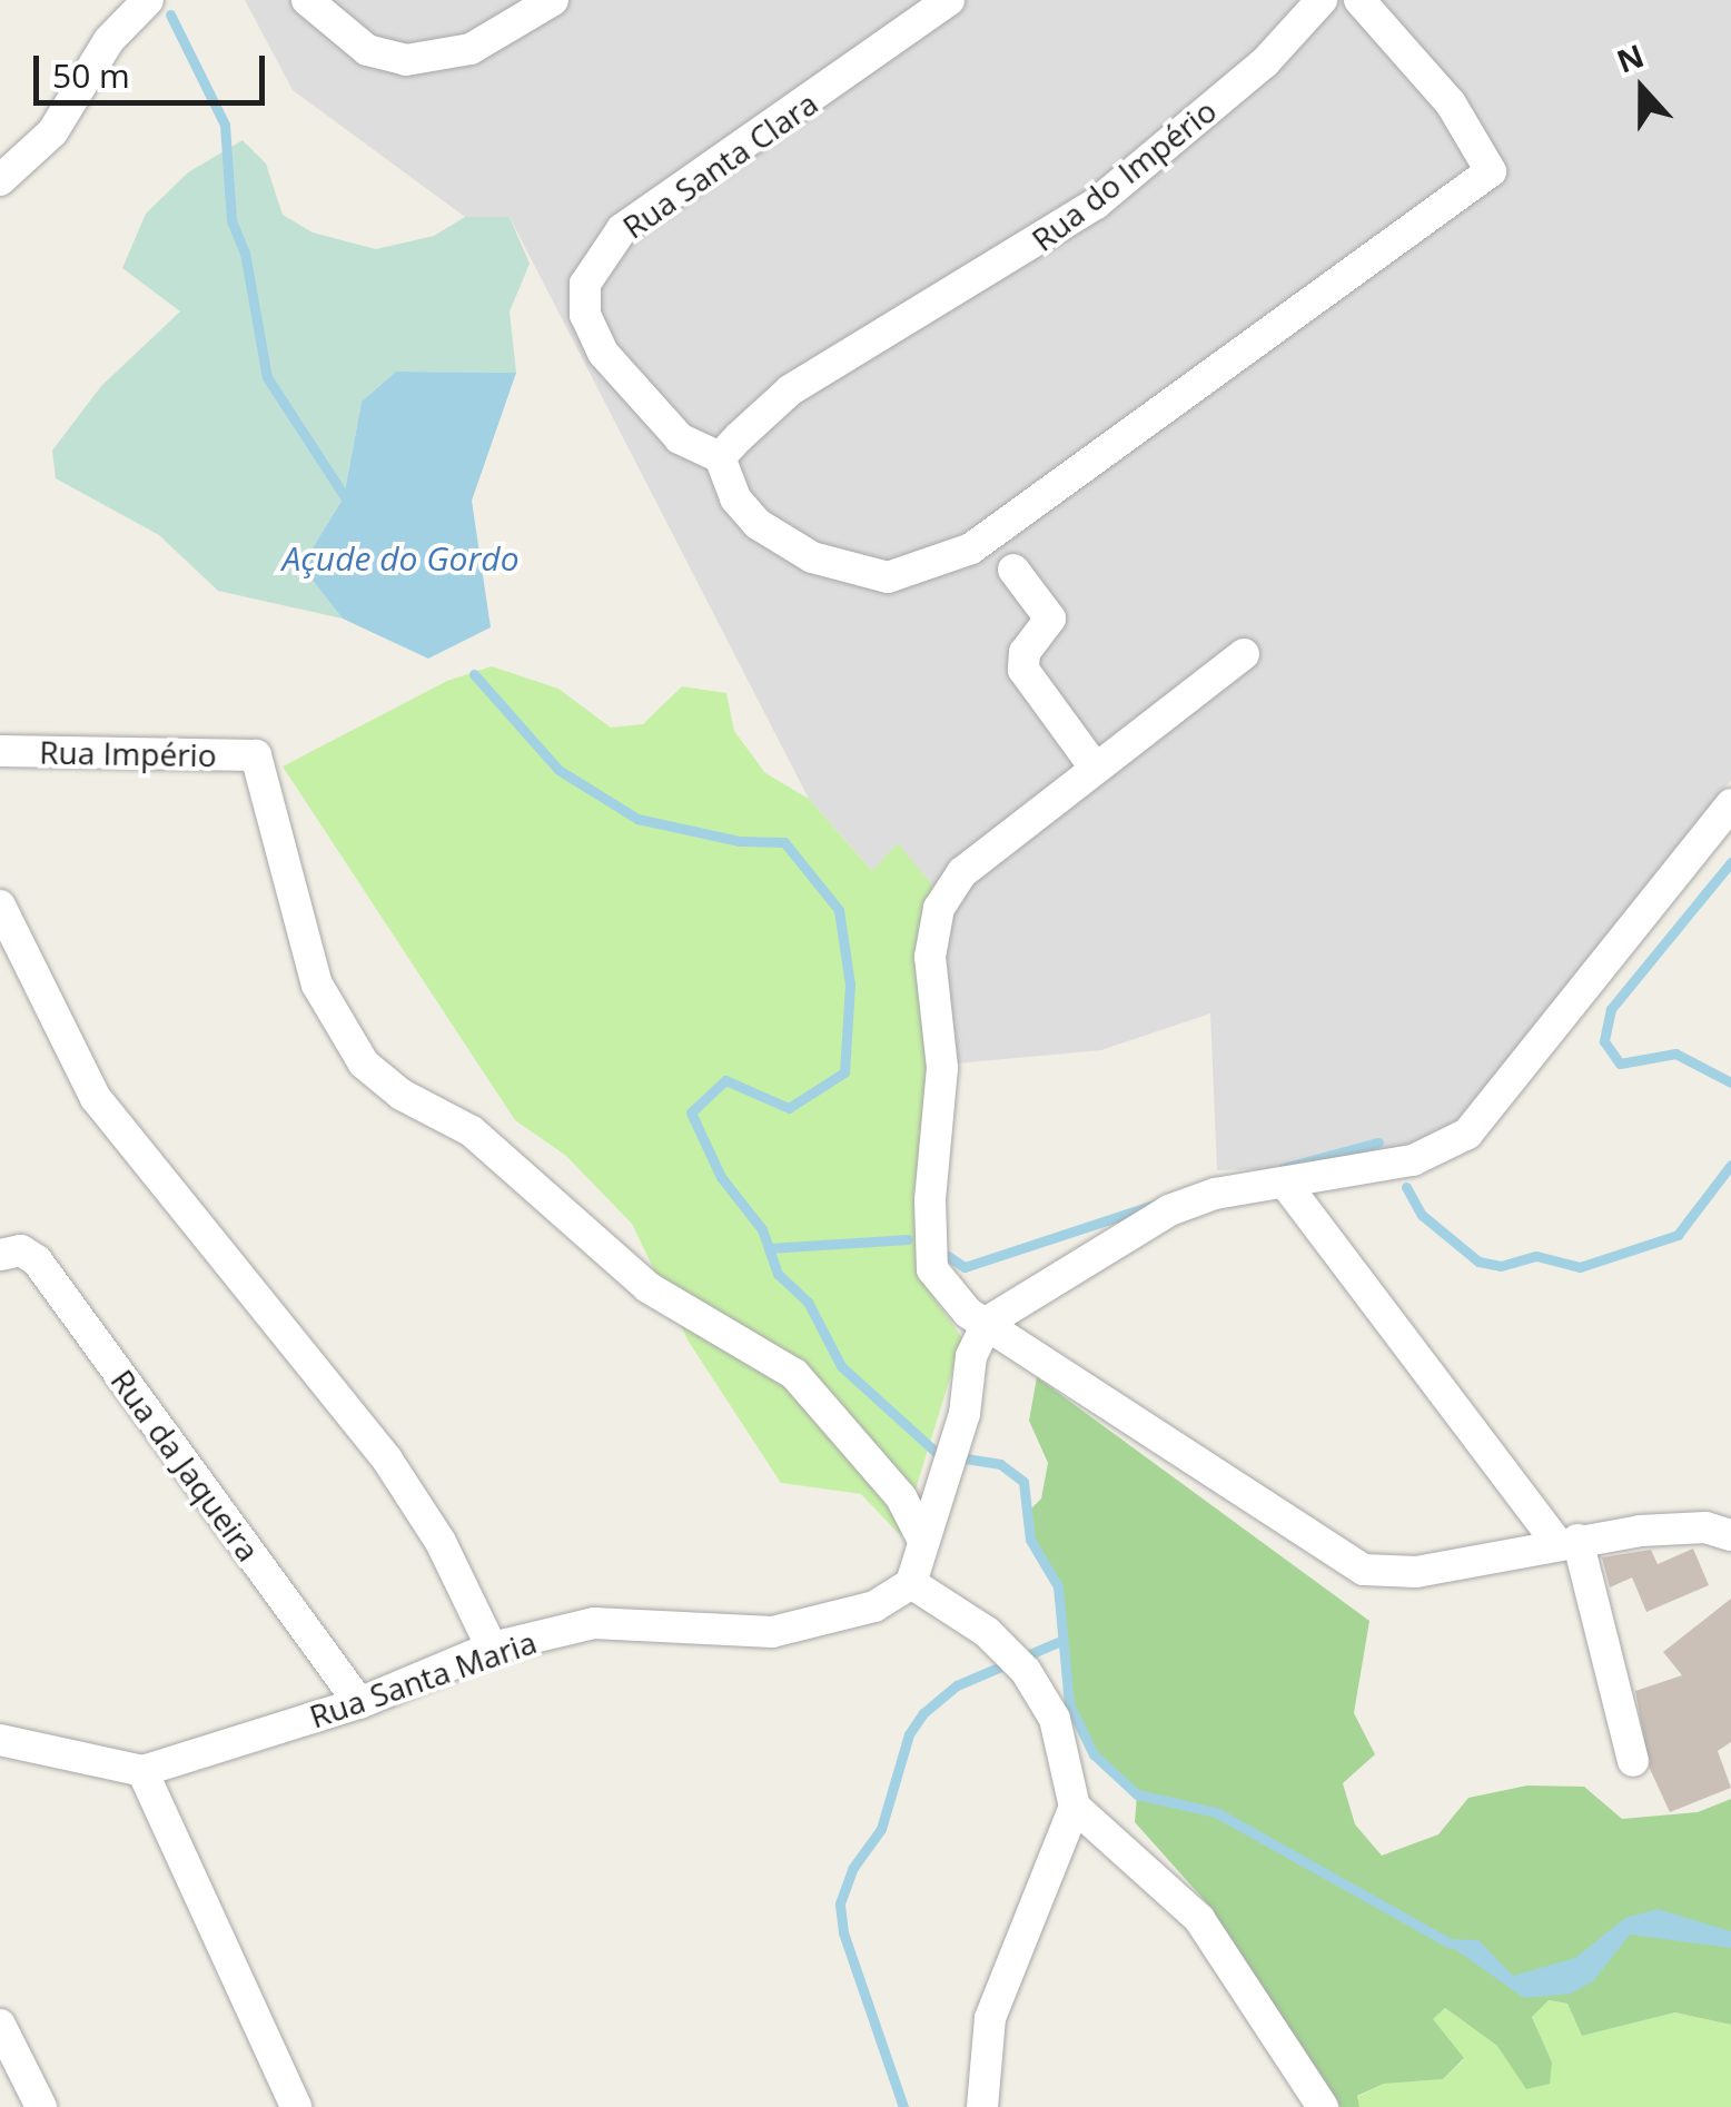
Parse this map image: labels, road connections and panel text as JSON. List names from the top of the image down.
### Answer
{
  "streets": {
    "street": [
      "Rua Santa Clara",
      "Rua do Império",
      "Rua Império",
      "Rua da Jaqueira",
      "Rua Santa Maria"
    ]
  },
  "crossings": [
    ["Rua Santa Clara", "Rua do Império"],
    ["Rua da Jaqueira", "Rua Santa Maria"]
  ],
  "water": ["Açude do Gordo"],
  "scale_bar": "50 m",
  "north": "top"
}
